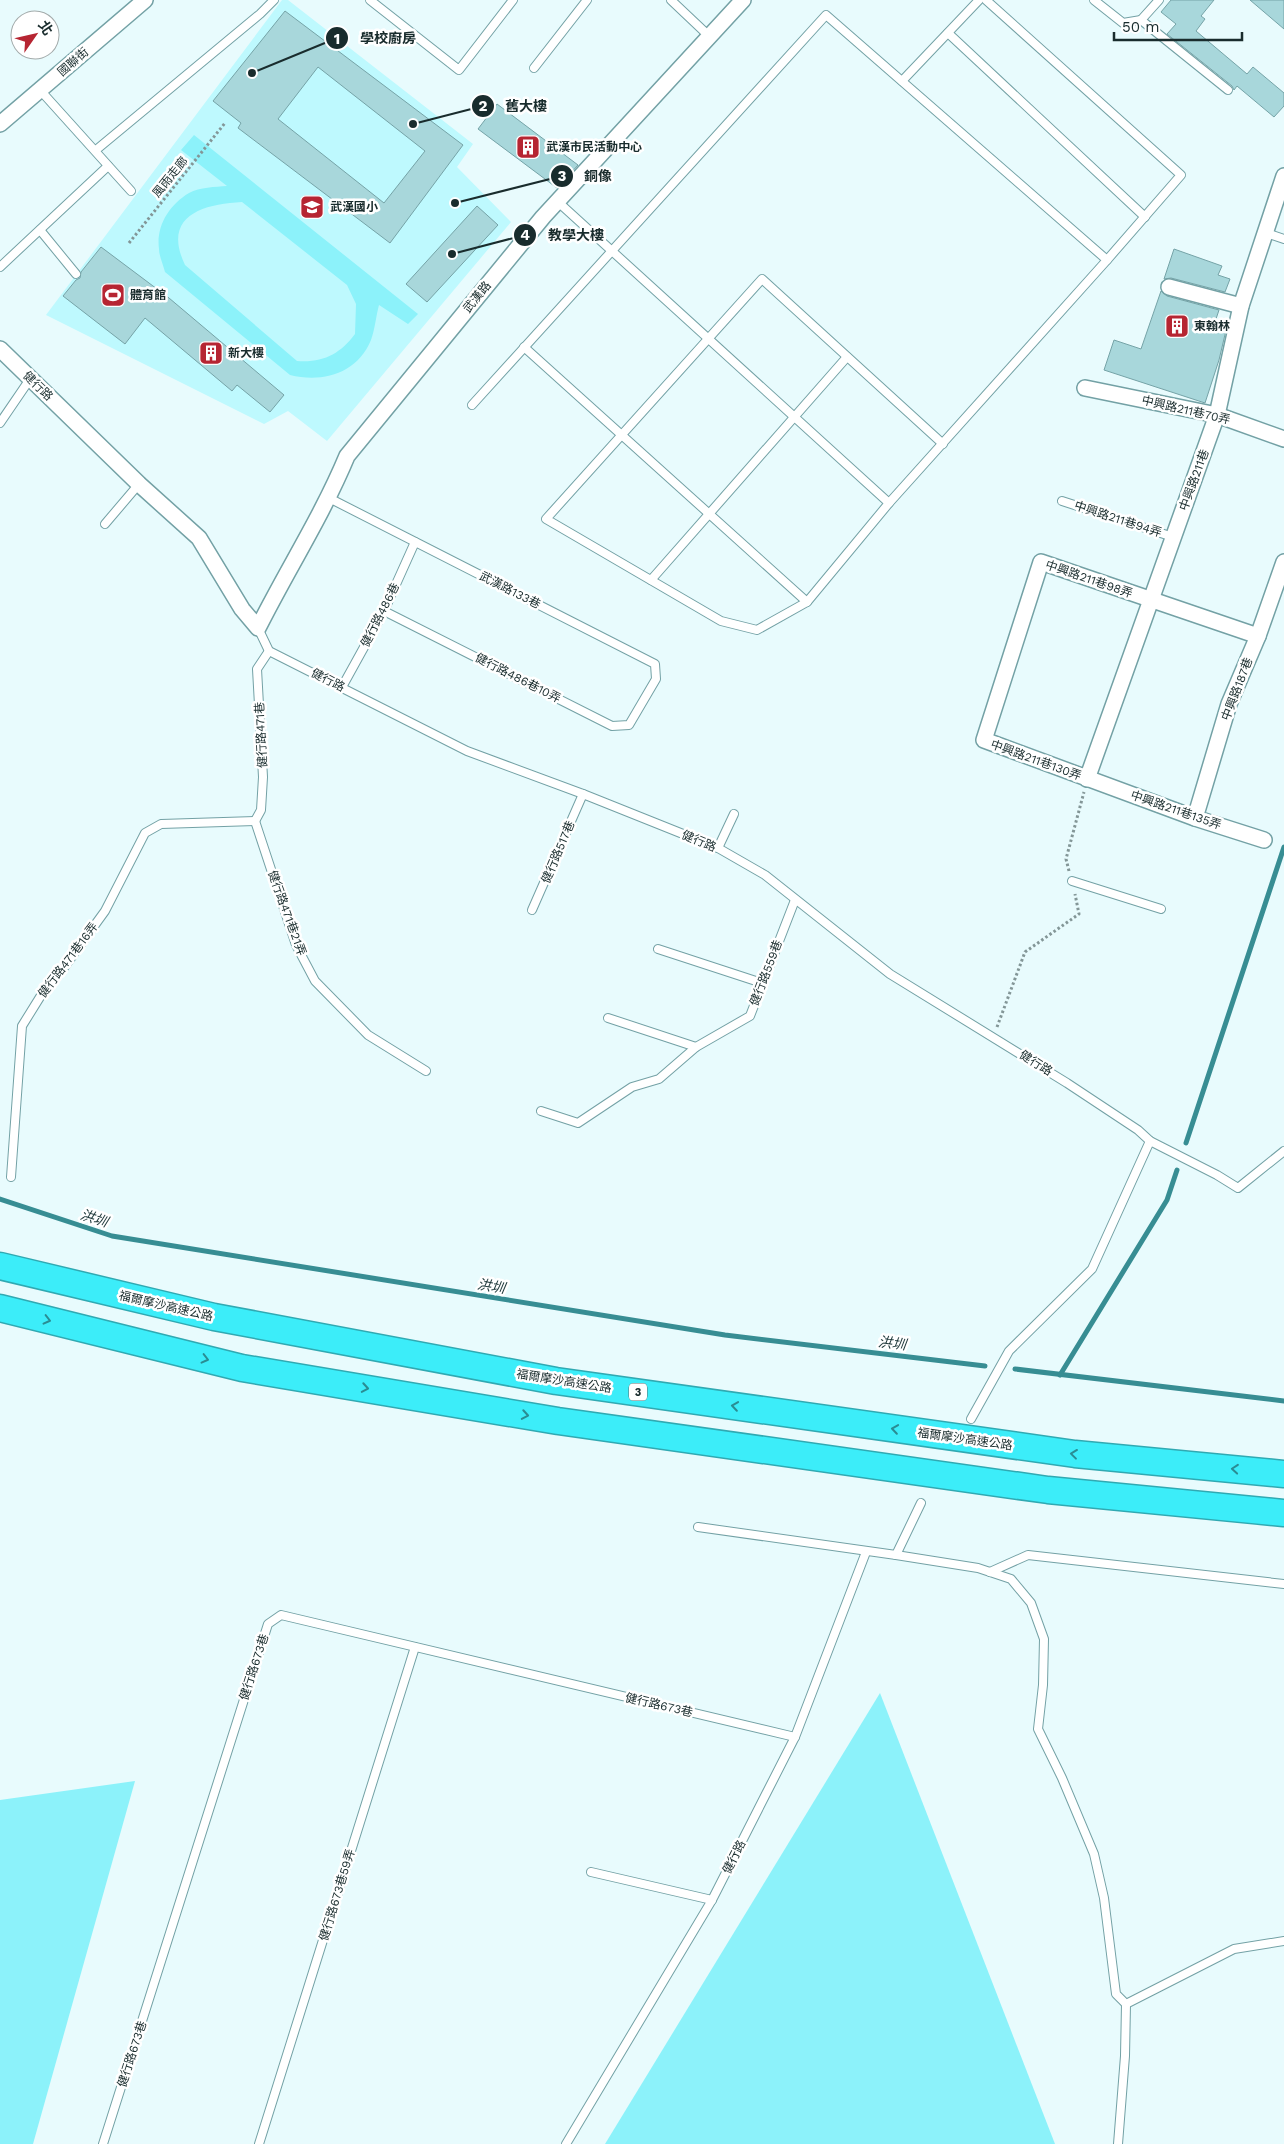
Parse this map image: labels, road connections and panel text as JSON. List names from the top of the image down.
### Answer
{
  "streets": {
    "highway": ["福爾摩沙高速公路", "3"],
    "street": [
      "國聯街",
      "武漢路",
      "健行路",
      "中興路211巷70弄",
      "中興路211巷",
      "中興路211巷98弄",
      "中興路187巷",
      "中興路211巷130弄",
      "中興路211巷135弄"
    ],
    "lane": [
      "中興路211巷94弄",
      "武漢路133巷",
      "健行路486巷",
      "健行路486巷10弄",
      "健行路471巷",
      "健行路517巷",
      "健行路471巷21弄",
      "健行路471巷16弄",
      "健行路559巷",
      "健行路673巷",
      "健行路673巷59弄"
    ],
    "path": ["風雨走廊"]
  },
  "crossings": [
    ["武漢路", "健行路"],
    ["武漢路", "武漢路133巷"],
    ["健行路", "健行路486巷"],
    ["健行路", "健行路471巷"],
    ["健行路", "健行路517巷"],
    ["健行路", "健行路559巷"],
    ["健行路", "健行路673巷"],
    ["中興路211巷70弄", "中興路211巷"],
    ["中興路211巷", "中興路211巷94弄"],
    ["中興路211巷", "中興路211巷98弄"],
    ["中興路211巷", "中興路211巷130弄"],
    ["中興路211巷", "中興路211巷135弄"],
    ["中興路211巷98弄", "中興路187巷"],
    ["中興路211巷98弄", "中興路211巷130弄"],
    ["武漢路133巷", "健行路486巷"],
    ["武漢路133巷", "健行路486巷10弄"],
    ["健行路486巷", "健行路486巷10弄"],
    ["中興路187巷", "中興路211巷135弄"],
    ["健行路471巷", "健行路471巷21弄"],
    ["健行路471巷", "健行路471巷16弄"],
    ["中興路211巷130弄", "中興路211巷135弄"],
    ["健行路471巷21弄", "健行路471巷16弄"],
    ["健行路673巷", "健行路673巷59弄"]
  ],
  "water": ["洪圳"],
  "places": {
    "other": [
      "學校廚房",
      "舊大樓",
      "銅像",
      "教學大樓"
    ],
    "building": ["武漢市民活動中心", "東翰林", "新大樓"],
    "school or university": ["武漢國小"],
    "sports": ["體育館"]
  },
  "scale_bar": "50 m",
  "north": "top right"
}
